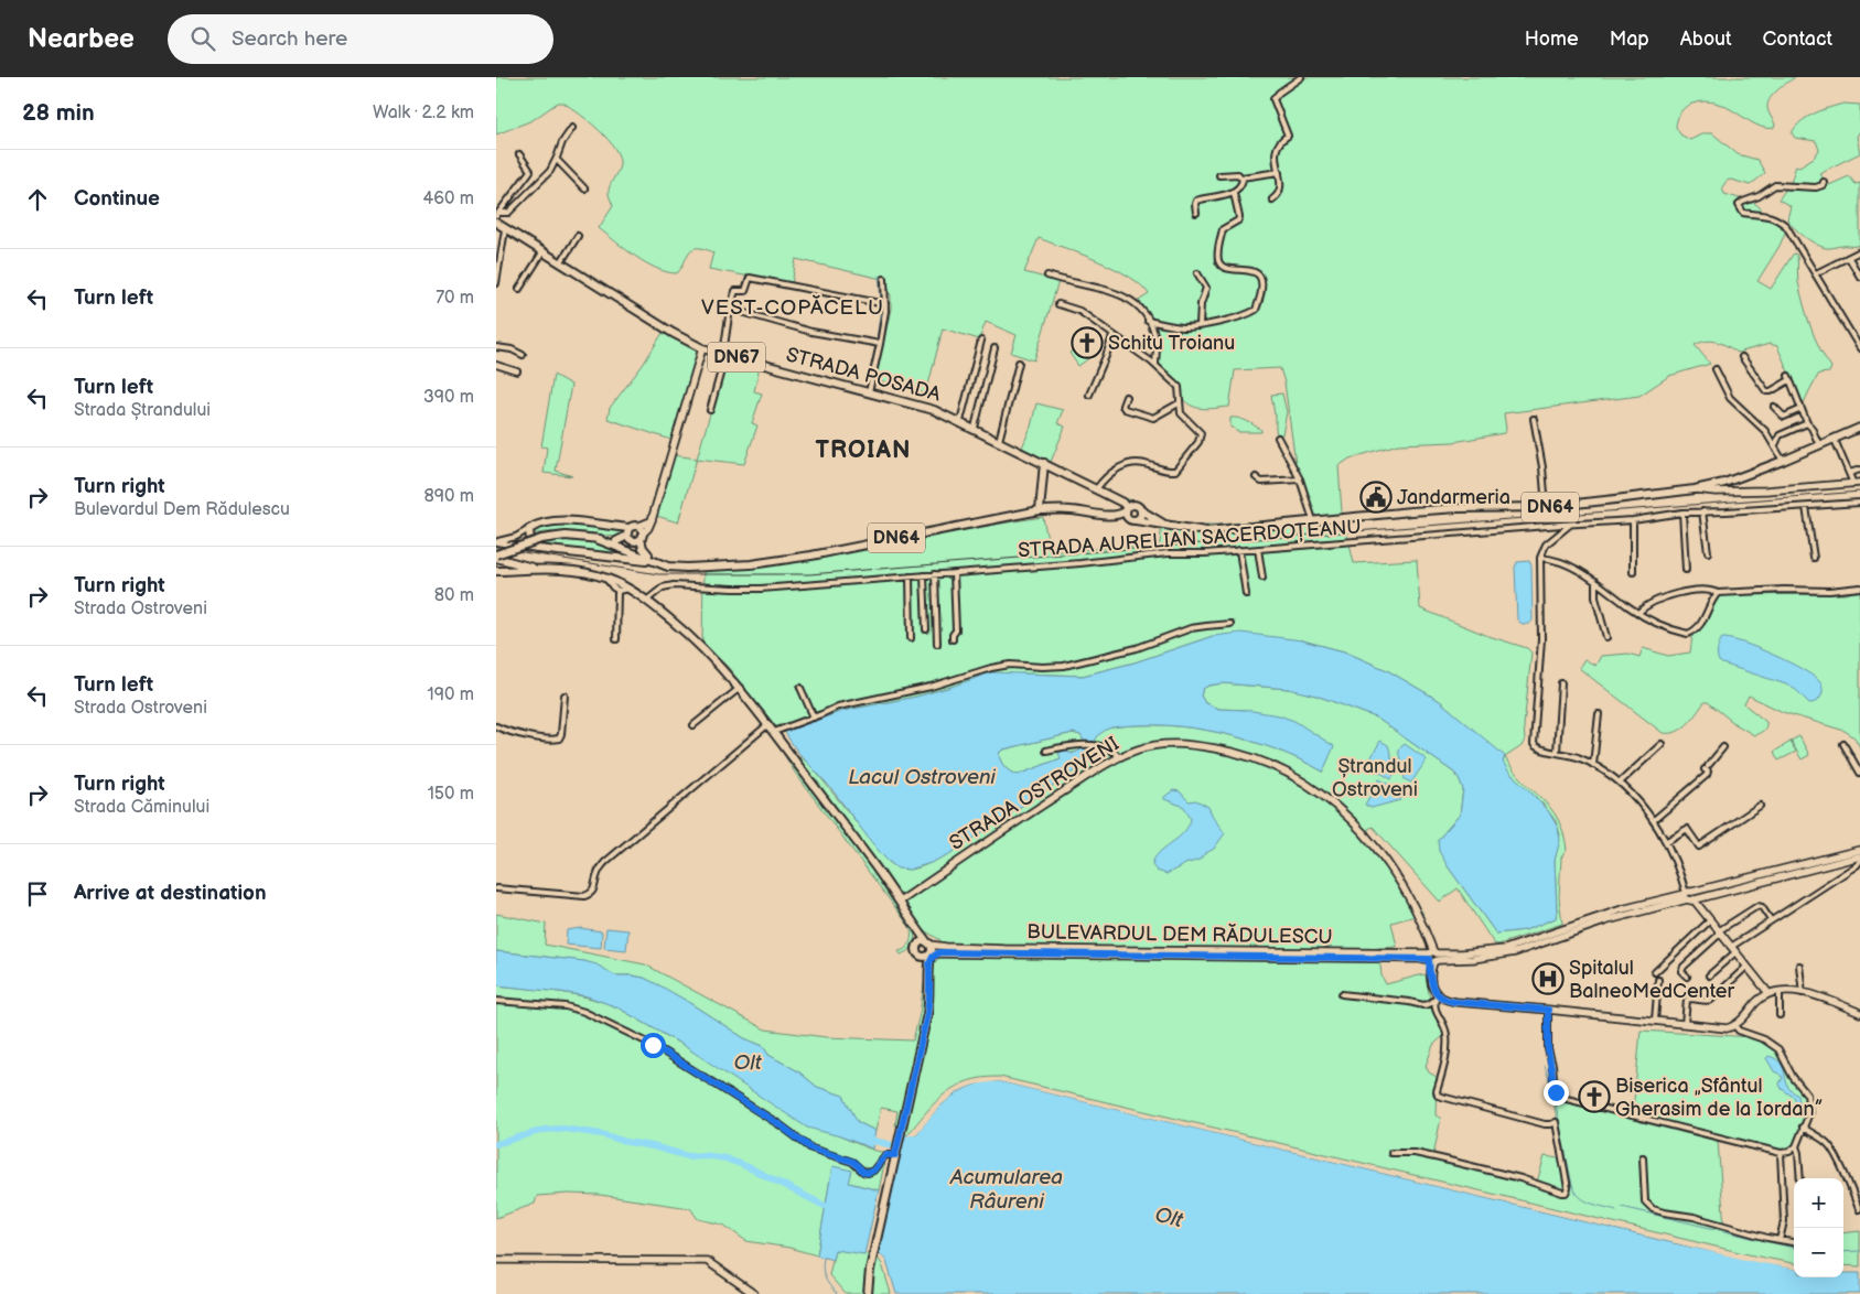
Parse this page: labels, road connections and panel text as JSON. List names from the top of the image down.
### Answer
{
  "streets": {
    "main road": ["DN67", "STRADA POSADA", "DN64"],
    "street": ["STRADA AURELIAN SACERDOȚEANU", "STRADA OSTROVENI", "BULEVARDUL DEM RĂDULESCU"]
  },
  "crossings": [
    ["STRADA POSADA", "DN64"],
    ["STRADA OSTROVENI", "BULEVARDUL DEM RĂDULESCU"]
  ],
  "districts": ["VEST-COPĂCELU", "TROIAN"],
  "water": ["Lacul Ostroveni", "Olt", "Acumularea Râureni"],
  "parks": ["Ștrandul Ostroveni"],
  "places": {
    "church": ["Schitu Troianu", "Biserica „Sfântul Gherasim de la Iordan”"],
    "public building": ["Jandarmeria"],
    "hospital": ["Spitalul BalneoMedCenter"]
  },
  "page": {
    "header": "Nearbee",
    "search": "Search here",
    "nav": [
      "Home",
      "Map",
      "About",
      "Contact"
    ],
    "heading": ["28 min", "Walk · 2.2 km"],
    "list": [
      ["Continue", "460 m"],
      ["Turn left", "70 m"],
      ["Turn left", "Strada Ștrandului", "390 m"],
      ["Turn right", "Bulevardul Dem Rădulescu", "890 m"],
      ["Turn right", "Strada Ostroveni", "80 m"],
      ["Turn left", "Strada Ostroveni", "190 m"],
      ["Turn right", "Strada Căminului", "150 m"],
      "Arrive at destination"
    ],
    "map_buttons": ["+", "−"]
  }
}
